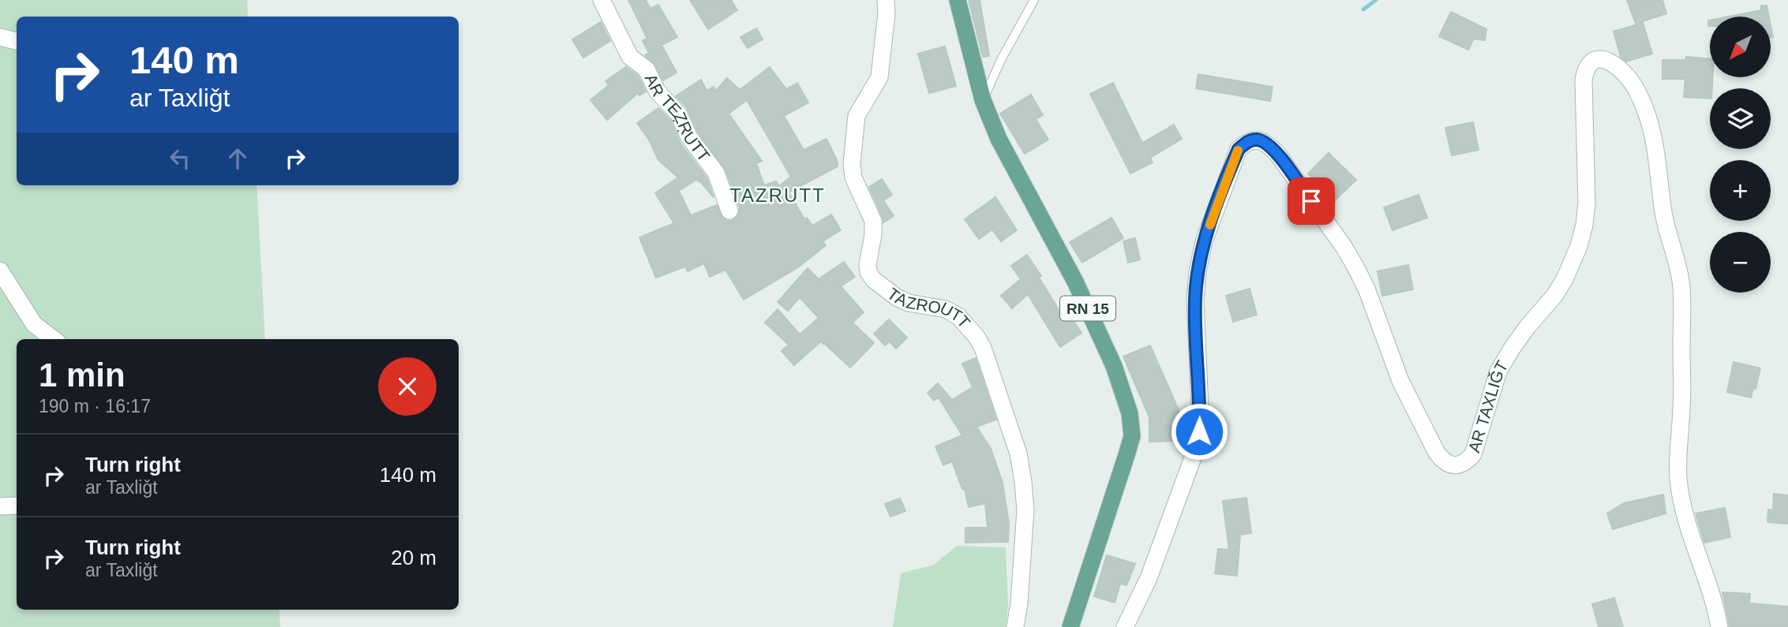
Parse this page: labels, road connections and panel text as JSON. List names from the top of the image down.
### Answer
{
  "streets": {
    "main road": ["RN 15"],
    "street": ["AR TEẒṚUTT", "TAZROUTT", "AR TAXLIǦT"]
  },
  "districts": ["TAZRUTT"],
  "north": "bottom left",
  "page": {
    "map_buttons": ["+", "−"],
    "turn": ["140 m", "ar Taxliǧt"],
    "heading": ["1 min", "190 m · 16:17"],
    "list": [
      {
        "name": "Turn right",
        "note": "ar Taxliǧt",
        "value": "140 m"
      },
      {
        "name": "Turn right",
        "note": "ar Taxliǧt",
        "value": "20 m"
      }
    ]
  }
}
